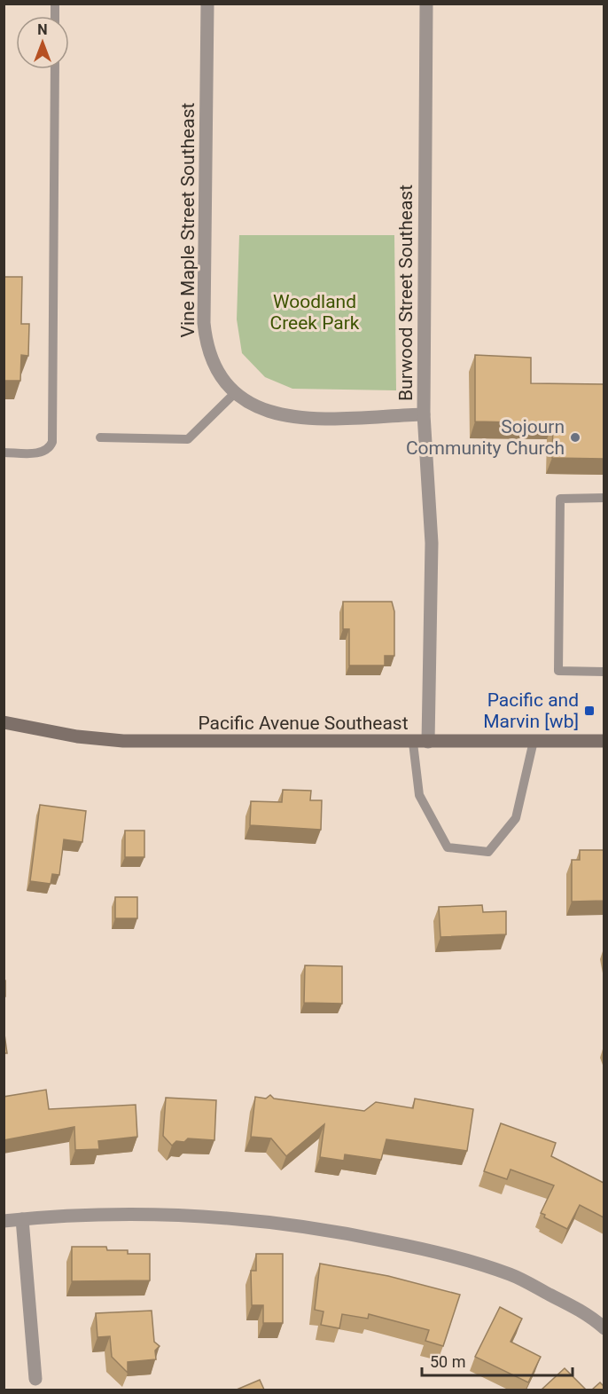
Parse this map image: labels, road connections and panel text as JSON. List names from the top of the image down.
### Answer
{
  "streets": {
    "main road": ["Pacific Avenue Southeast"],
    "street": ["Vine Maple Street Southeast", "Burwood Street Southeast"]
  },
  "crossings": [
    ["Vine Maple Street Southeast", "Burwood Street Southeast"],
    ["Burwood Street Southeast", "Pacific Avenue Southeast"]
  ],
  "parks": ["Woodland Creek Park"],
  "places": {
    "other": ["Sojourn Community Church"],
    "transit": ["Pacific and Marvin [wb]"]
  },
  "scale_bar": "50 m",
  "north": "top"
}
